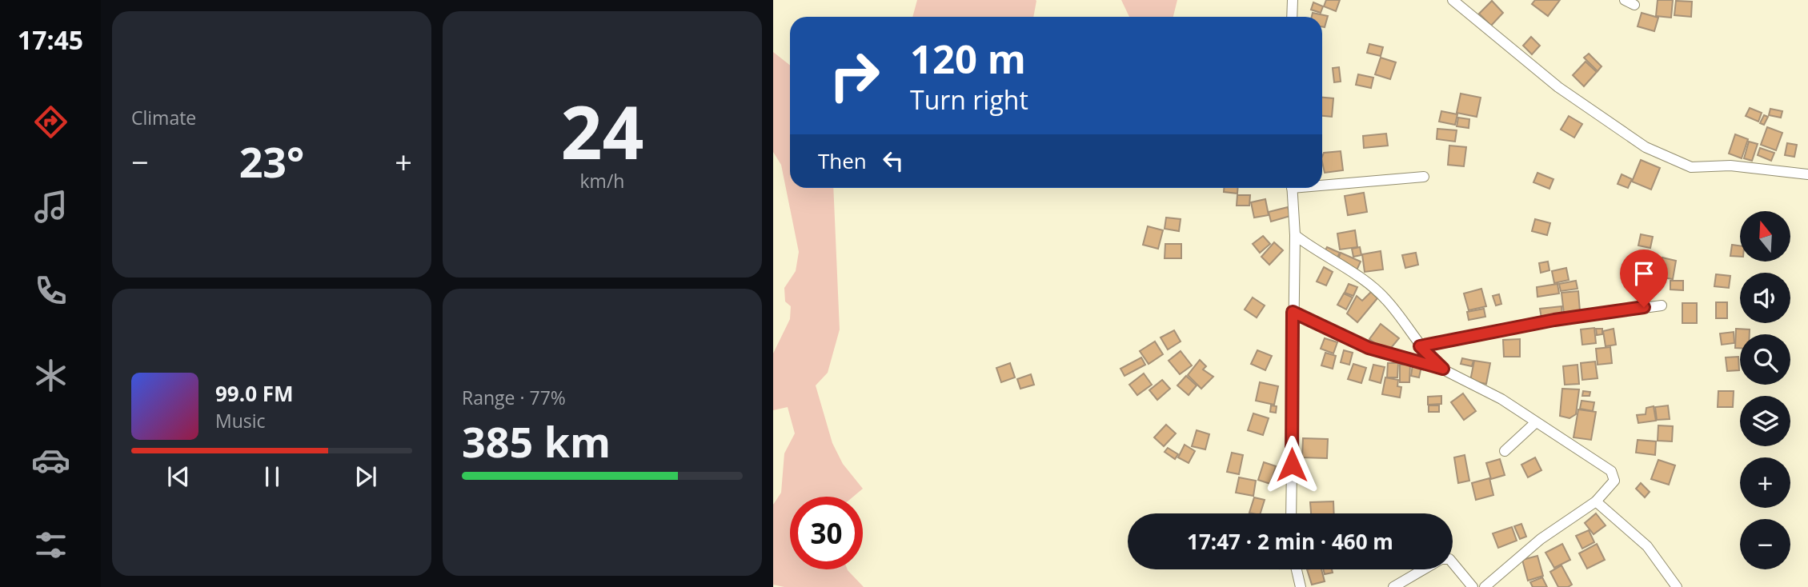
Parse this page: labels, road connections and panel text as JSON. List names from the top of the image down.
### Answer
{
  "north": "top",
  "page": {
    "tabs": "17:45",
    "tile": [
      "Climate",
      ["24", "km/h"],
      ["Range · 77%", "385 km"]
    ],
    "turn": ["120 m", "Turn right"],
    "then": "Then",
    "heat": ["−", "23°", "+"],
    "map_buttons": ["+", "−"],
    "song": ["99.0 FM", "Music"],
    "limit": "30",
    "trip": "17:47 · 2 min · 460 m"
  }
}
